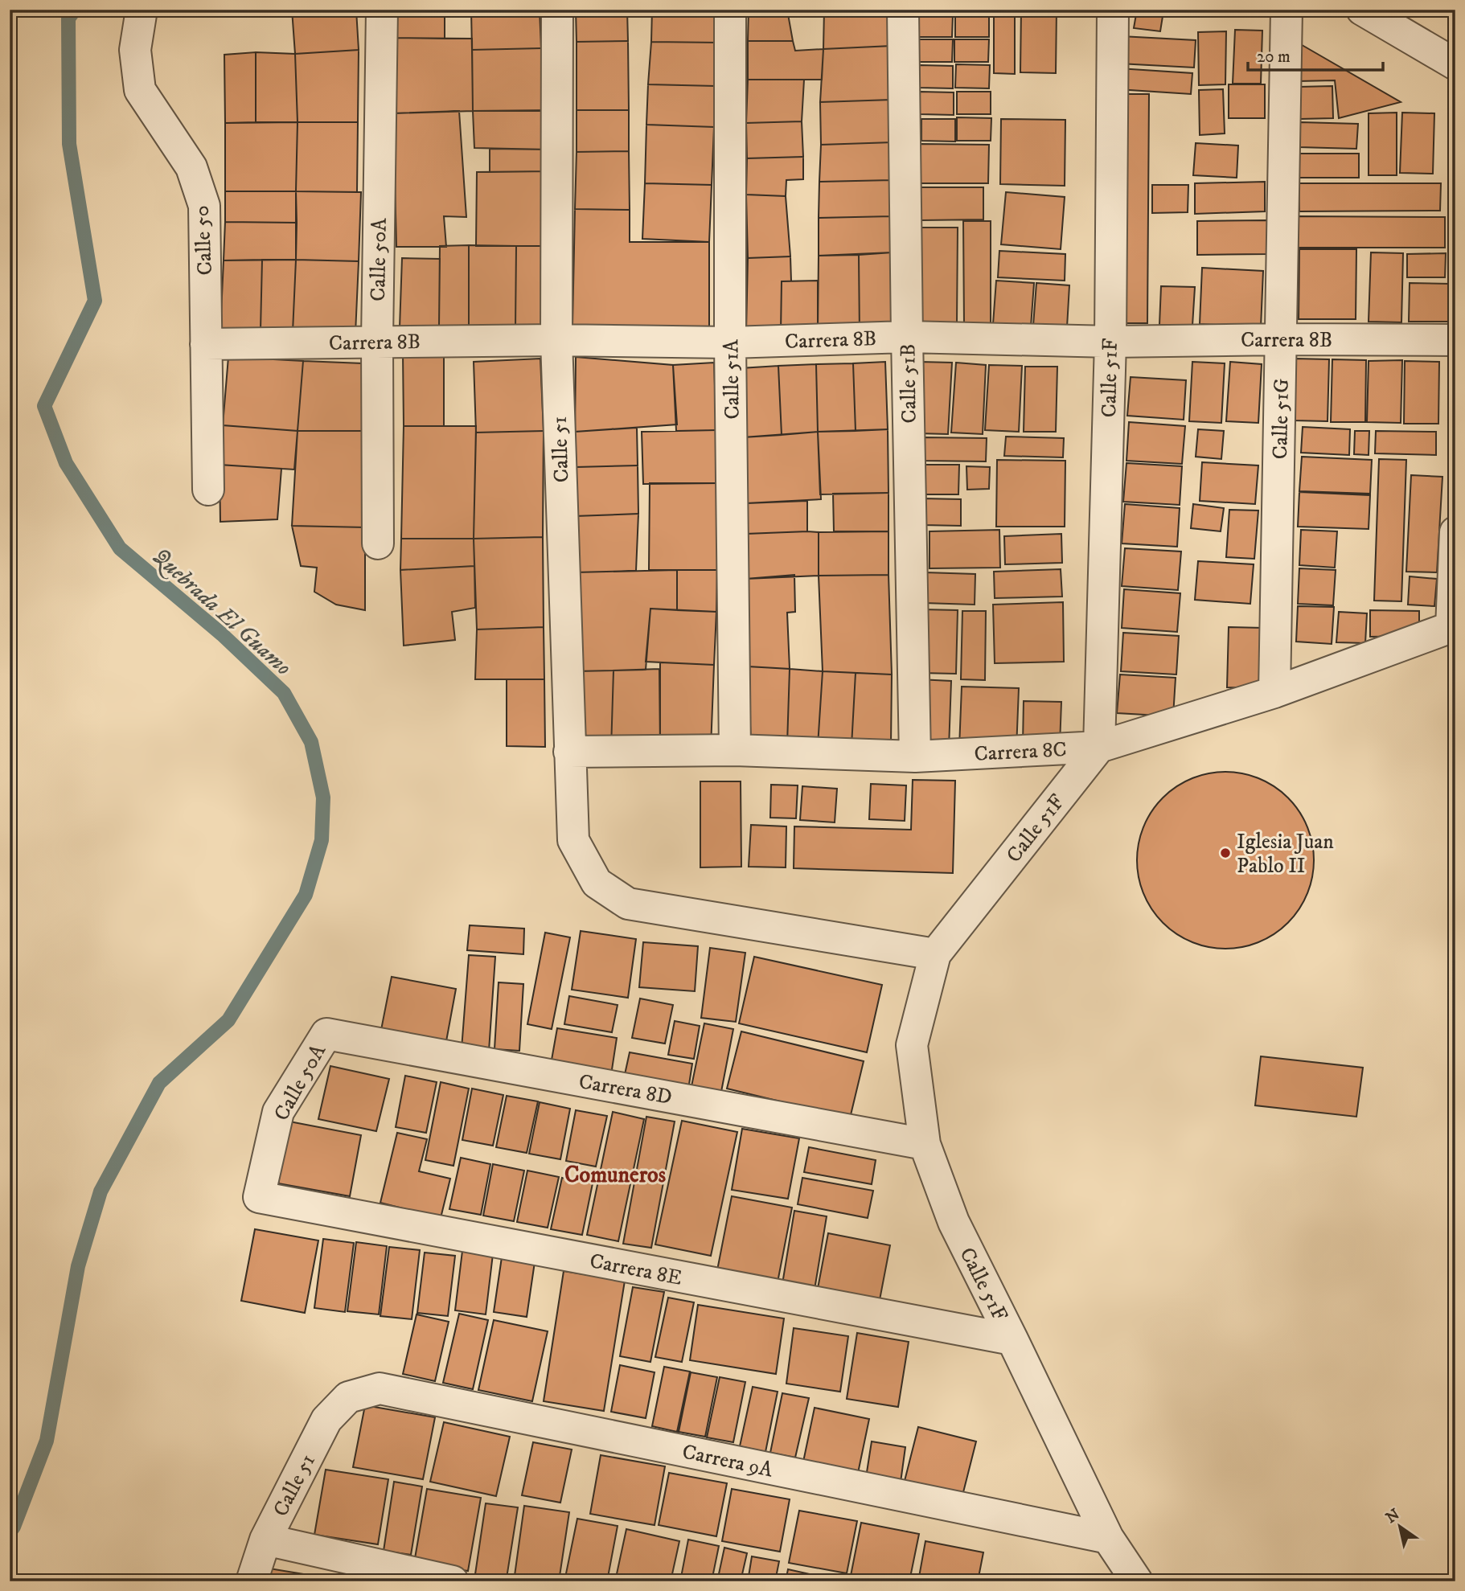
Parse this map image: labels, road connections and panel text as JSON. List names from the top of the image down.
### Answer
{
  "streets": {
    "street": [
      "Calle 50",
      "Calle 50A",
      "Carrera 8B",
      "Calle 51F",
      "Calle 51A",
      "Calle 51B",
      "Calle 51G",
      "Calle 51",
      "Carrera 8C",
      "Carrera 8D",
      "Carrera 8E",
      "Carrera 9A"
    ]
  },
  "crossings": [
    ["Calle 50", "Carrera 8B"],
    ["Calle 50A", "Carrera 8B"],
    ["Calle 50A", "Carrera 8D"],
    ["Calle 50A", "Carrera 8E"],
    ["Carrera 8B", "Calle 51F"],
    ["Carrera 8B", "Calle 51A"],
    ["Carrera 8B", "Calle 51B"],
    ["Carrera 8B", "Calle 51G"],
    ["Carrera 8B", "Calle 51"],
    ["Calle 51F", "Calle 51"],
    ["Calle 51F", "Carrera 8C"],
    ["Calle 51F", "Carrera 8D"],
    ["Calle 51F", "Carrera 8E"],
    ["Calle 51F", "Carrera 9A"],
    ["Calle 51A", "Carrera 8C"],
    ["Calle 51B", "Carrera 8C"],
    ["Calle 51G", "Carrera 8C"],
    ["Calle 51", "Carrera 8C"],
    ["Calle 51", "Carrera 9A"]
  ],
  "districts": ["Comuneros"],
  "water": ["Quebrada El Guamo"],
  "places": ["Iglesia Juan Pablo II"],
  "scale_bar": "20 m",
  "north": "top left"
}
